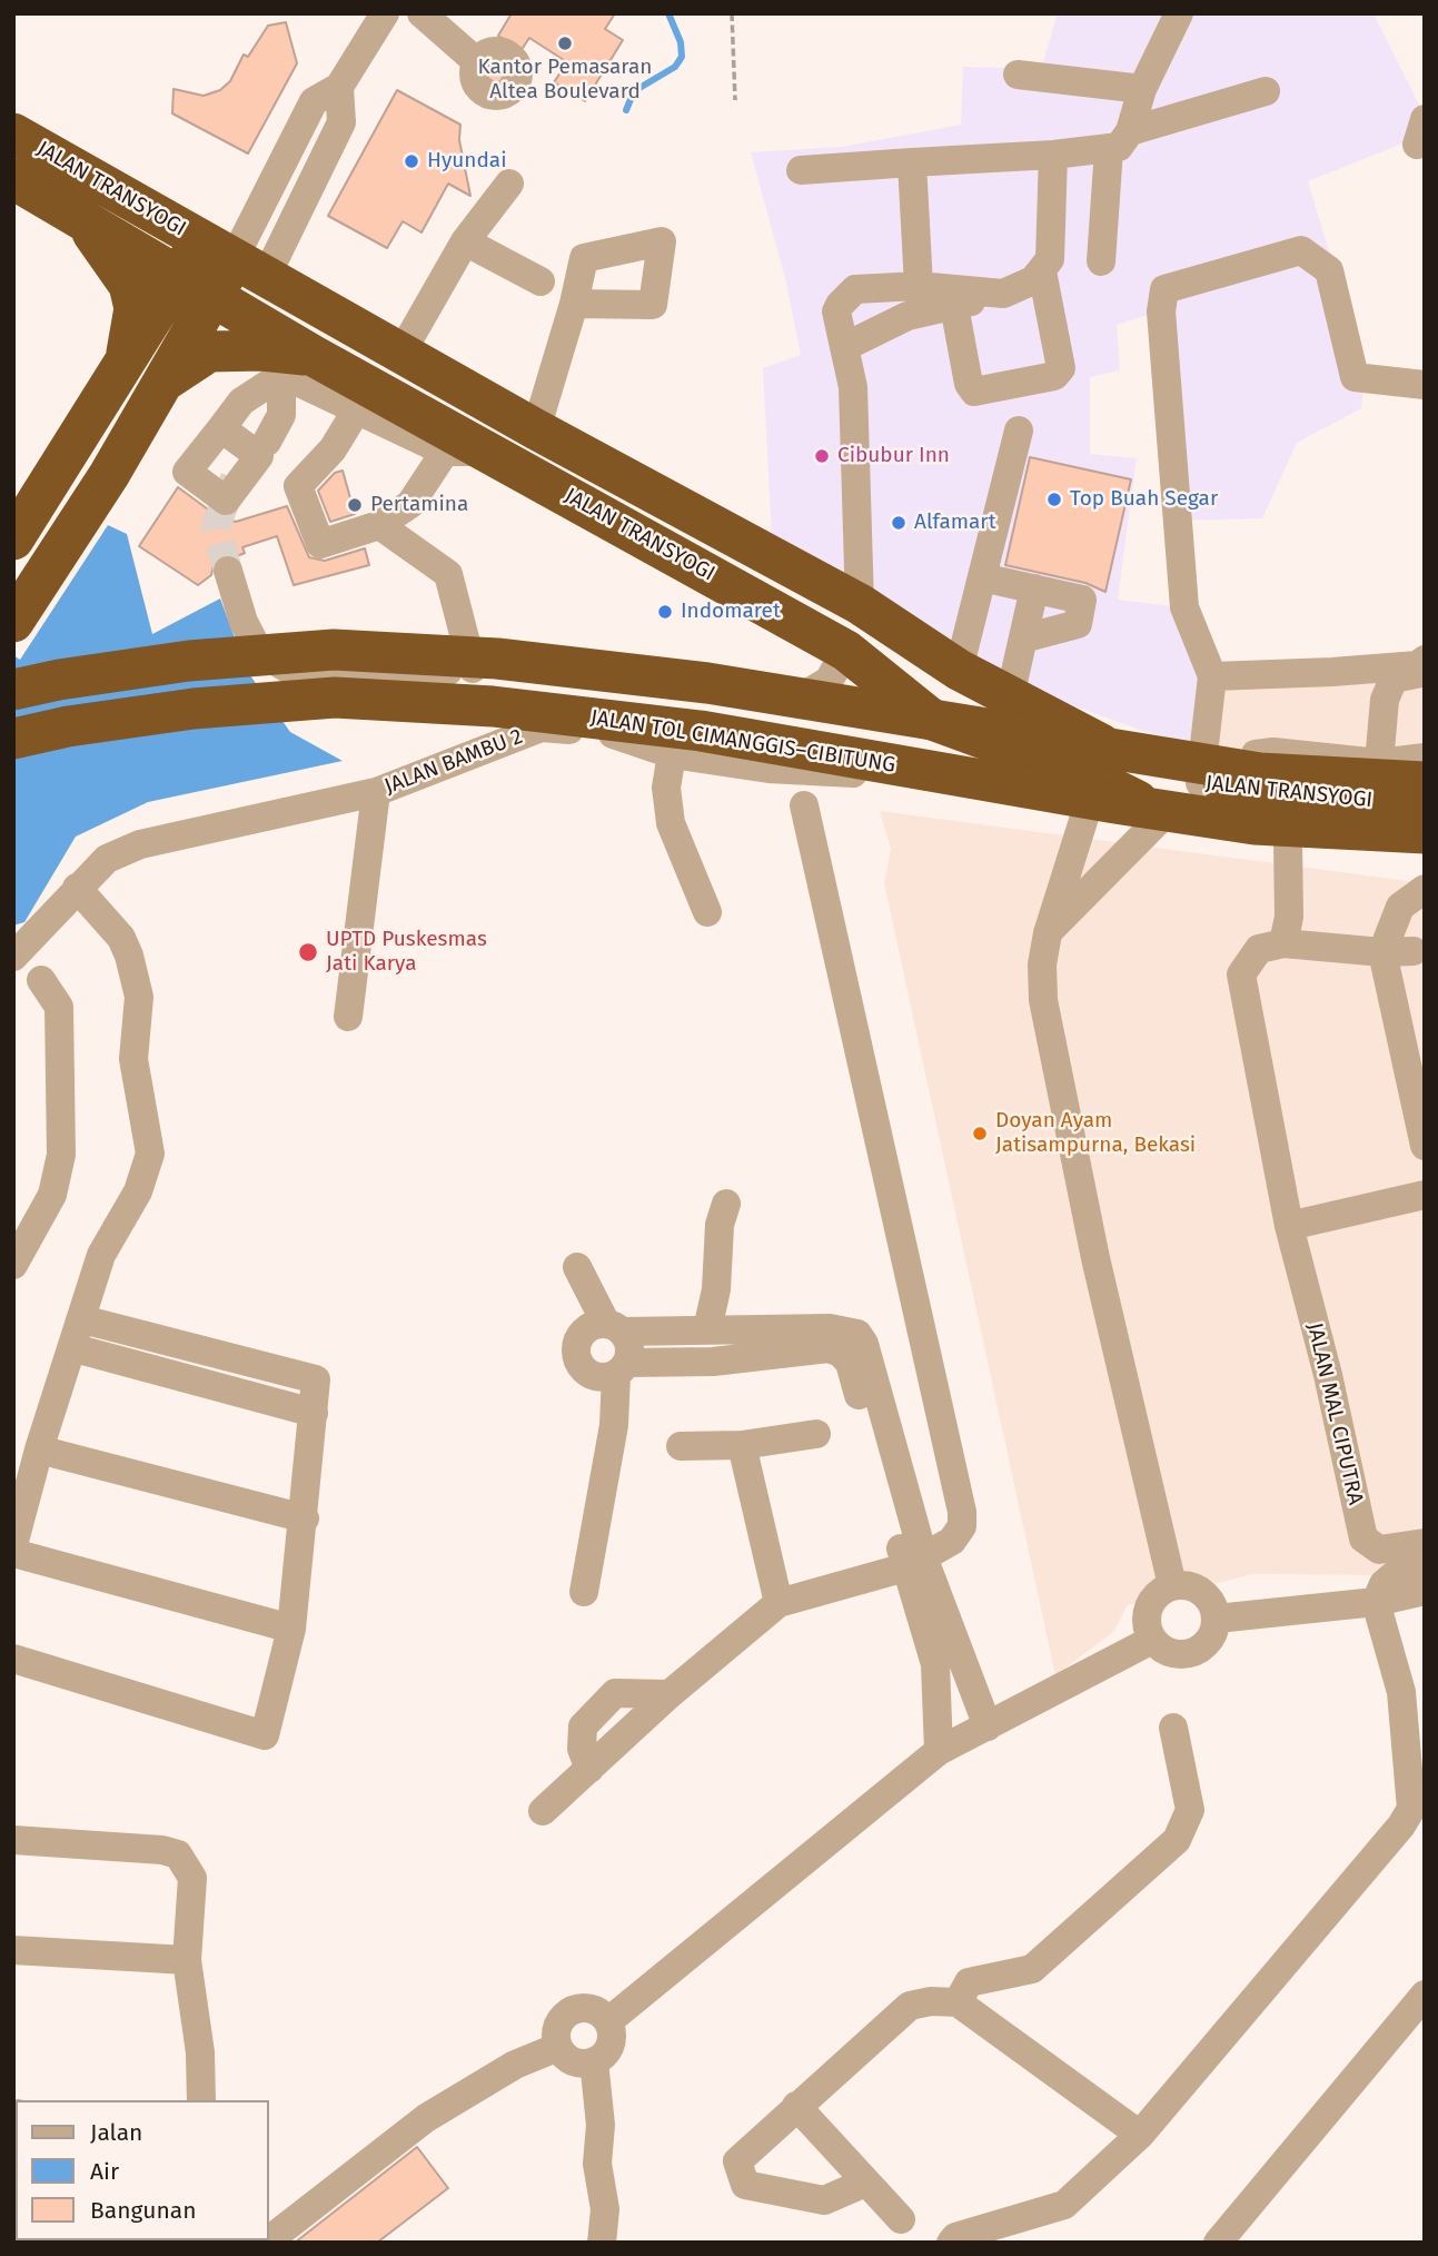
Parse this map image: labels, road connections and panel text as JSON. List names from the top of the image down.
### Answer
{
  "streets": {
    "highway": ["JALAN TRANSYOGI", "JALAN TOL CIMANGGIS–CIBITUNG"],
    "street": ["JALAN BAMBU 2", "JALAN MAL CIPUTRA"]
  },
  "crossings": [
    ["JALAN TRANSYOGI", "JALAN BAMBU 2"]
  ],
  "places": [
    "Kantor Pemasaran Altea Boulevard",
    "Hyundai",
    "Cibubur Inn",
    "Top Buah Segar",
    "Pertamina",
    "Alfamart",
    "Indomaret",
    "UPTD Puskesmas Jati Karya",
    "Doyan Ayam Jatisampurna, Bekasi"
  ],
  "legend": ["Jalan", "Air", "Bangunan"]
}
